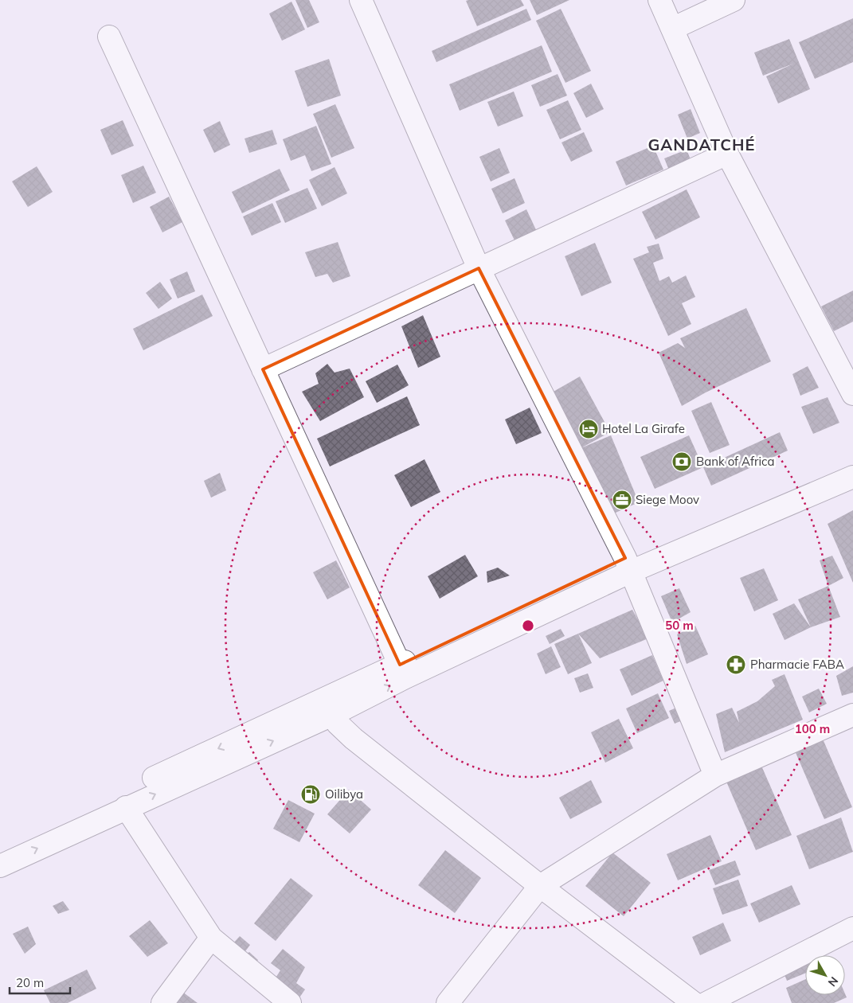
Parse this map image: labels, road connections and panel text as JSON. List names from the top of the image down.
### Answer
{
  "districts": ["GANDATCHÉ"],
  "places": {
    "hotel": ["Hotel La Girafe"],
    "bank": ["Bank of Africa"],
    "office": ["Siege Moov"],
    "pharmacy": ["Pharmacie FABA"],
    "fuel station": ["Oilibya"]
  },
  "scale_bar": "20 m",
  "north": "bottom right",
  "rings": ["50 m", "100 m"]
}
